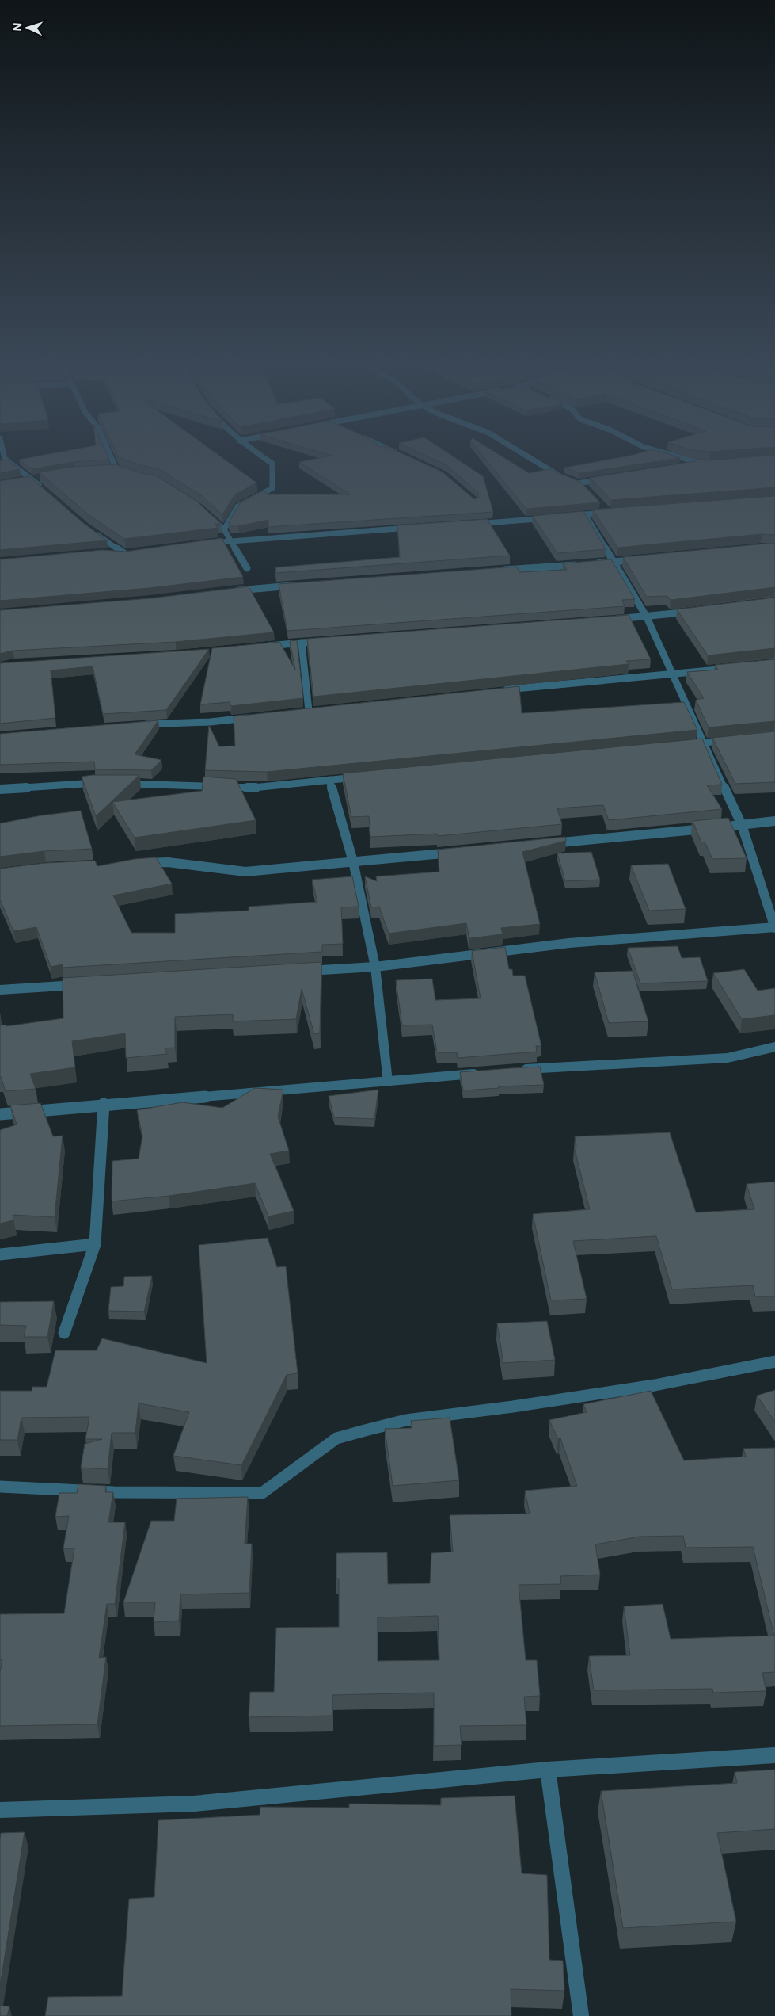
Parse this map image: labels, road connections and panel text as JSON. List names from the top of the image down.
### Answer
{
  "north": "left"
}
